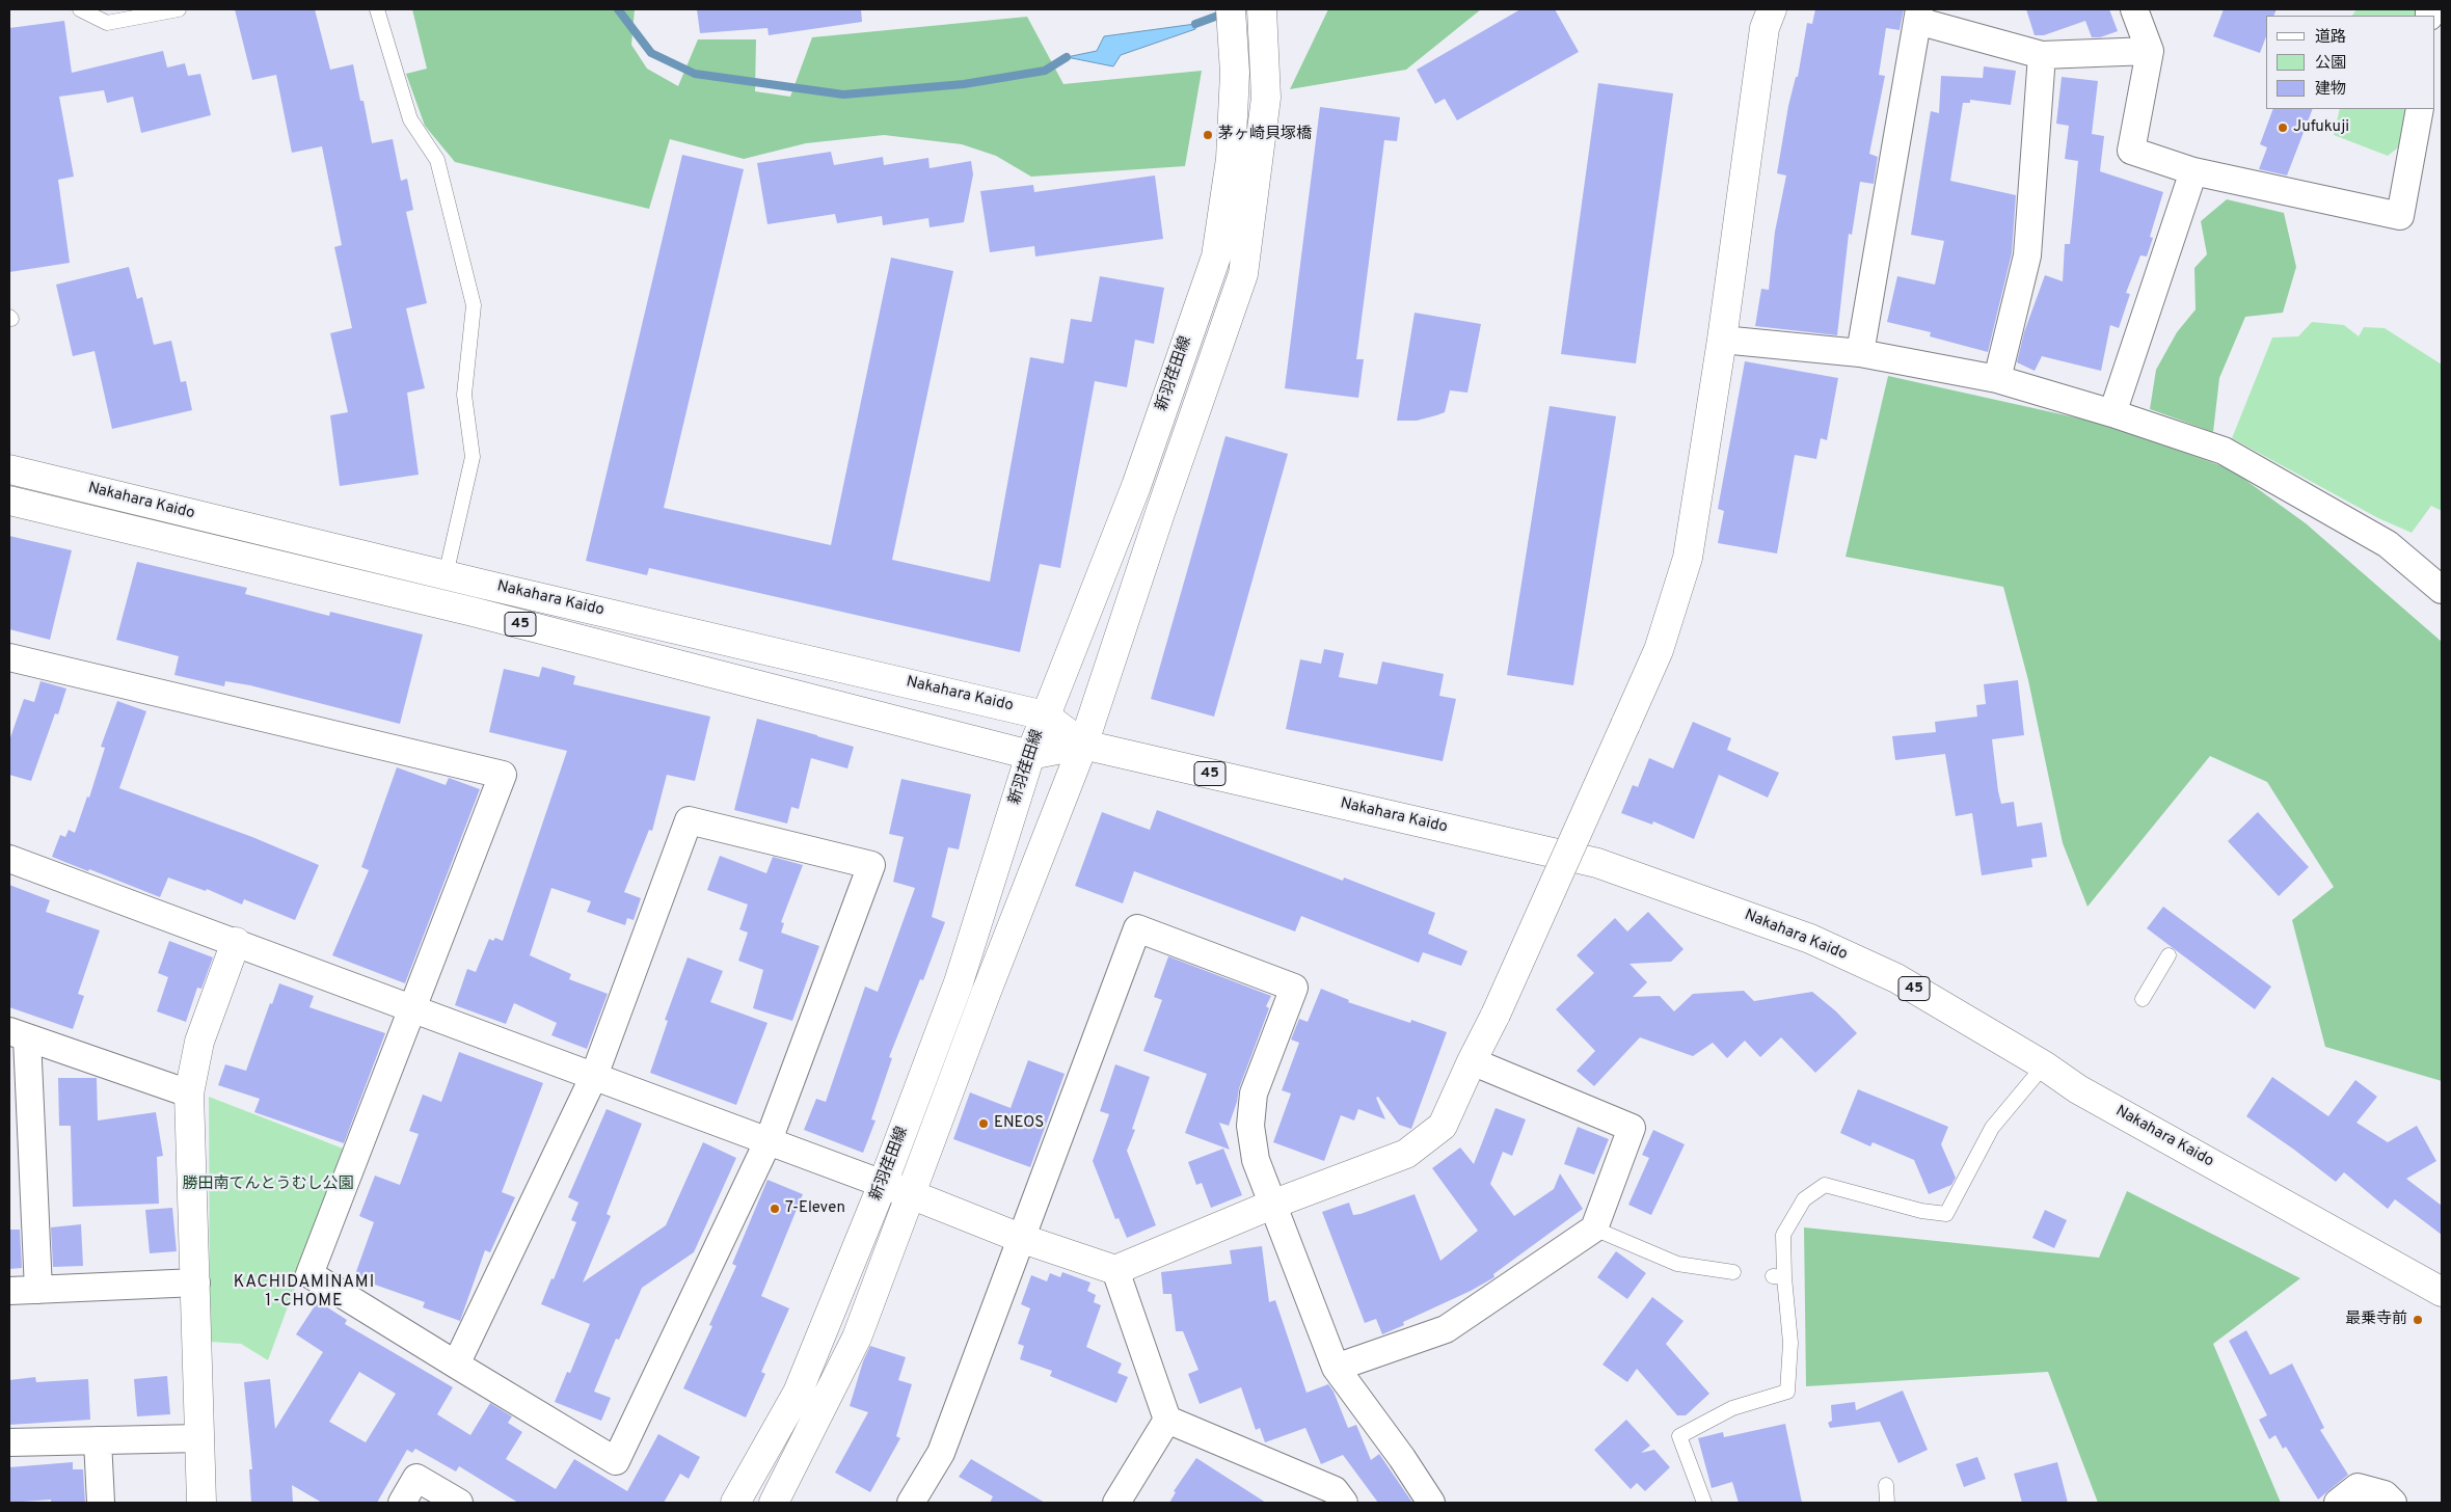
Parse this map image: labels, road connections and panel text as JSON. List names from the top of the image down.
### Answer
{
  "streets": {
    "street": ["新羽荏田線", "Nakahara Kaido", "45"]
  },
  "crossings": [
    ["新羽荏田線", "Nakahara Kaido"]
  ],
  "districts": ["KACHIDAMINAMI 1-CHOME"],
  "parks": ["勝田南てんとうむし公園"],
  "places": [
    "Jufukuji",
    "茅ヶ崎貝塚橋",
    "ENEOS",
    "7-Eleven",
    "最乗寺前"
  ],
  "legend": ["道路", "公園", "建物"]
}
